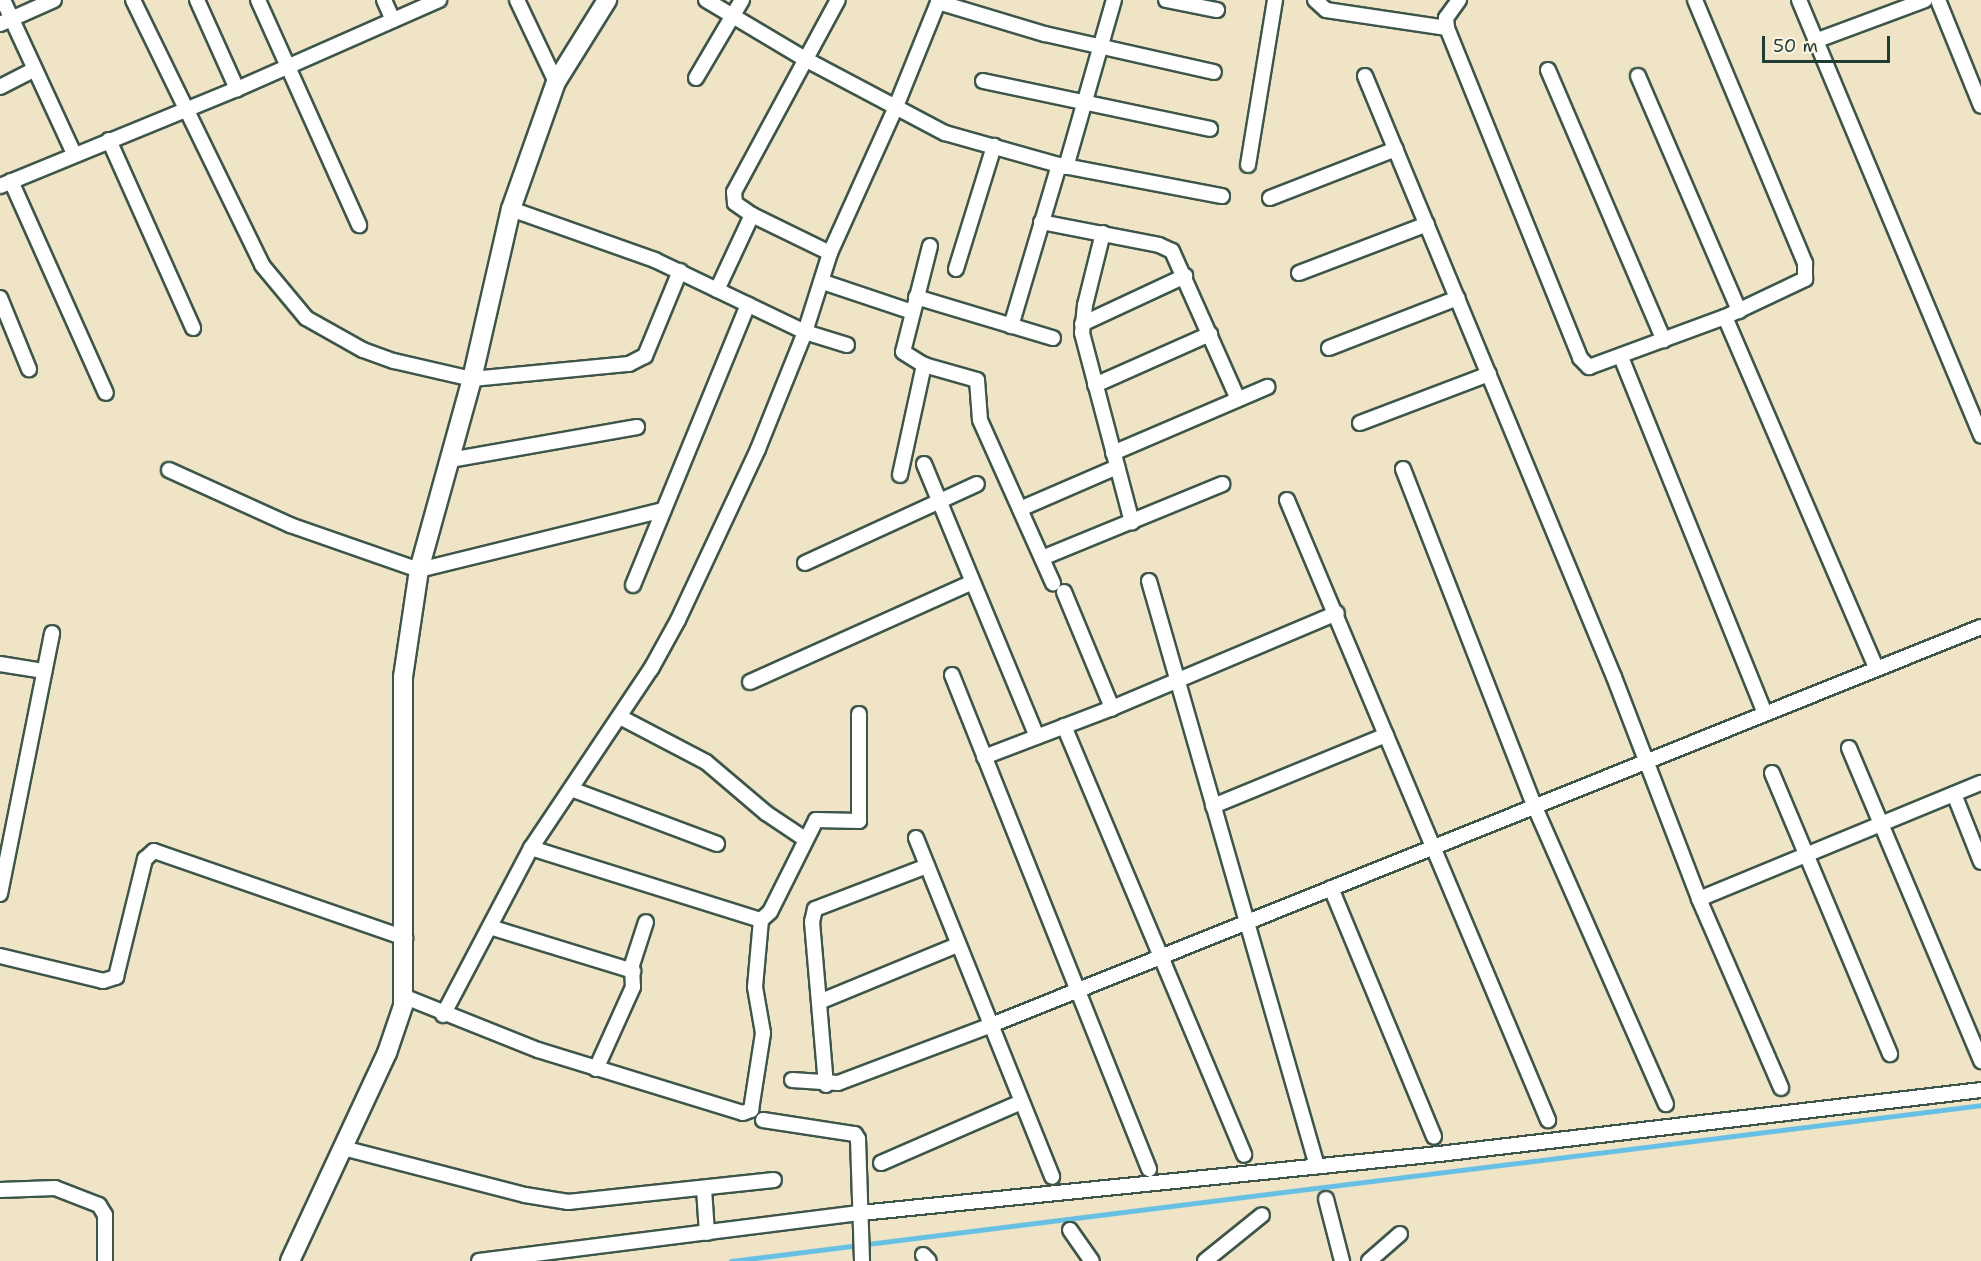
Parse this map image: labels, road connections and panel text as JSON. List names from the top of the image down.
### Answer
{
  "scale_bar": "50 m"
}
